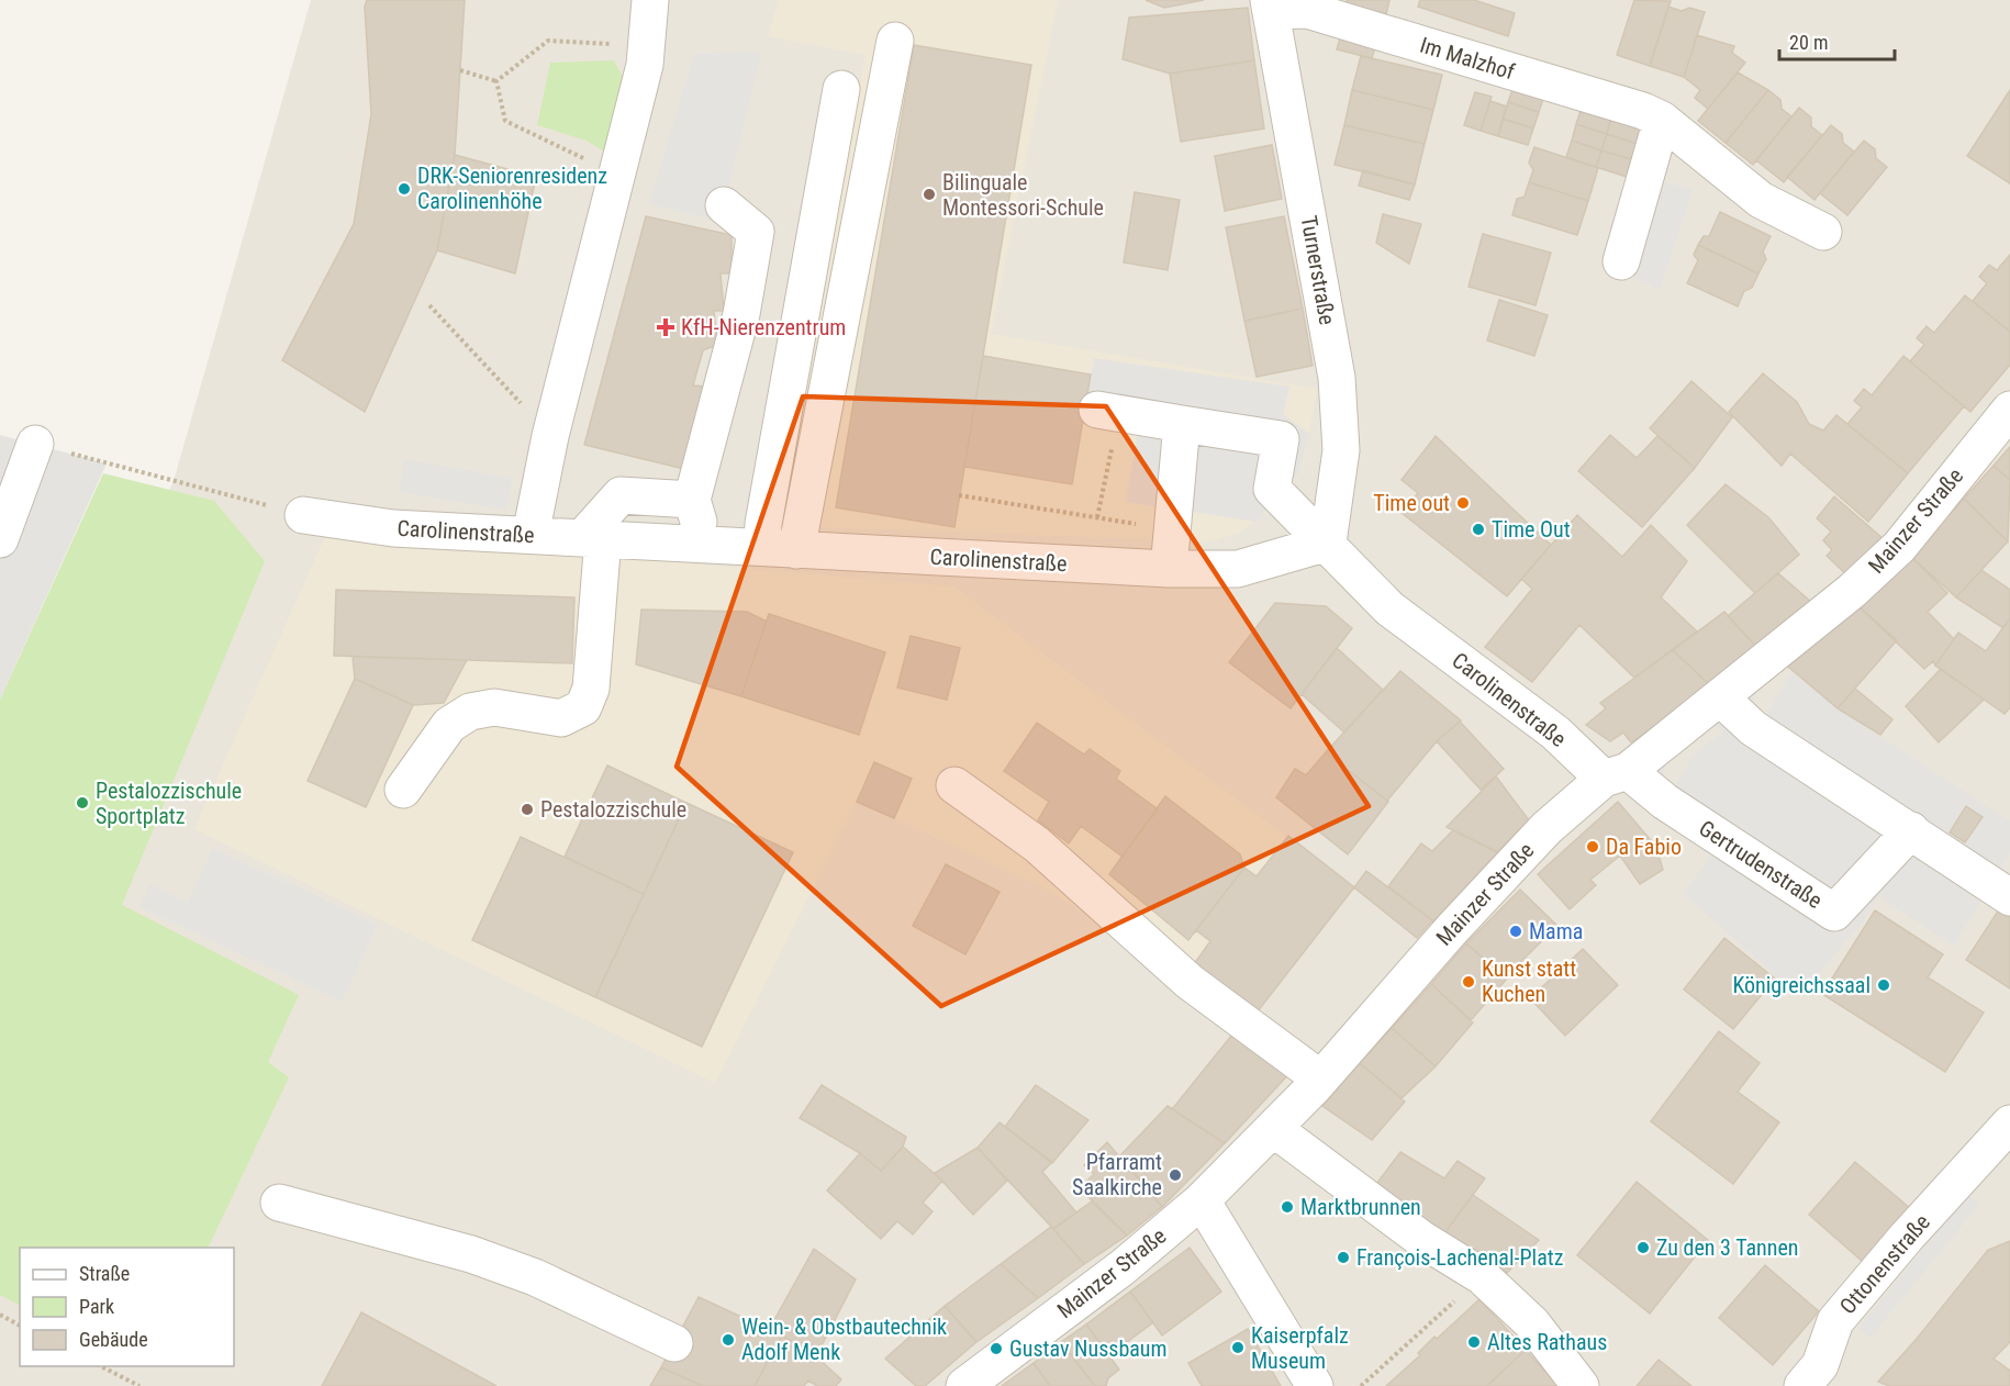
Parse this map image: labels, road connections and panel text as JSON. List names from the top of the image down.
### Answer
{
  "streets": {
    "street": [
      "Im Malzhof",
      "Turnerstraße",
      "Mainzer Straße",
      "Carolinenstraße",
      "Gertrudenstraße",
      "Ottonenstraße"
    ]
  },
  "crossings": [
    ["Im Malzhof", "Turnerstraße"],
    ["Turnerstraße", "Carolinenstraße"],
    ["Mainzer Straße", "Carolinenstraße"],
    ["Mainzer Straße", "Gertrudenstraße"],
    ["Carolinenstraße", "Gertrudenstraße"]
  ],
  "places": {
    "other": [
      "DRK-Seniorenresidenz Carolinenhöhe",
      "Bilinguale Montessori-Schule",
      "Time out",
      "Time Out",
      "Pestalozzischule Sportplatz",
      "Pestalozzischule",
      "Da Fabio",
      "Mama",
      "Kunst statt Kuchen",
      "Königreichssaal",
      "Pfarramt Saalkirche",
      "Marktbrunnen",
      "Zu den 3 Tannen",
      "François-Lachenal-Platz",
      "Wein- & Obstbautechnik Adolf Menk",
      "Altes Rathaus",
      "Kaiserpfalz Museum",
      "Gustav Nussbaum"
    ],
    "health": ["KfH-Nierenzentrum"]
  },
  "legend": ["Straße", "Park", "Gebäude"],
  "scale_bar": "20 m"
}
